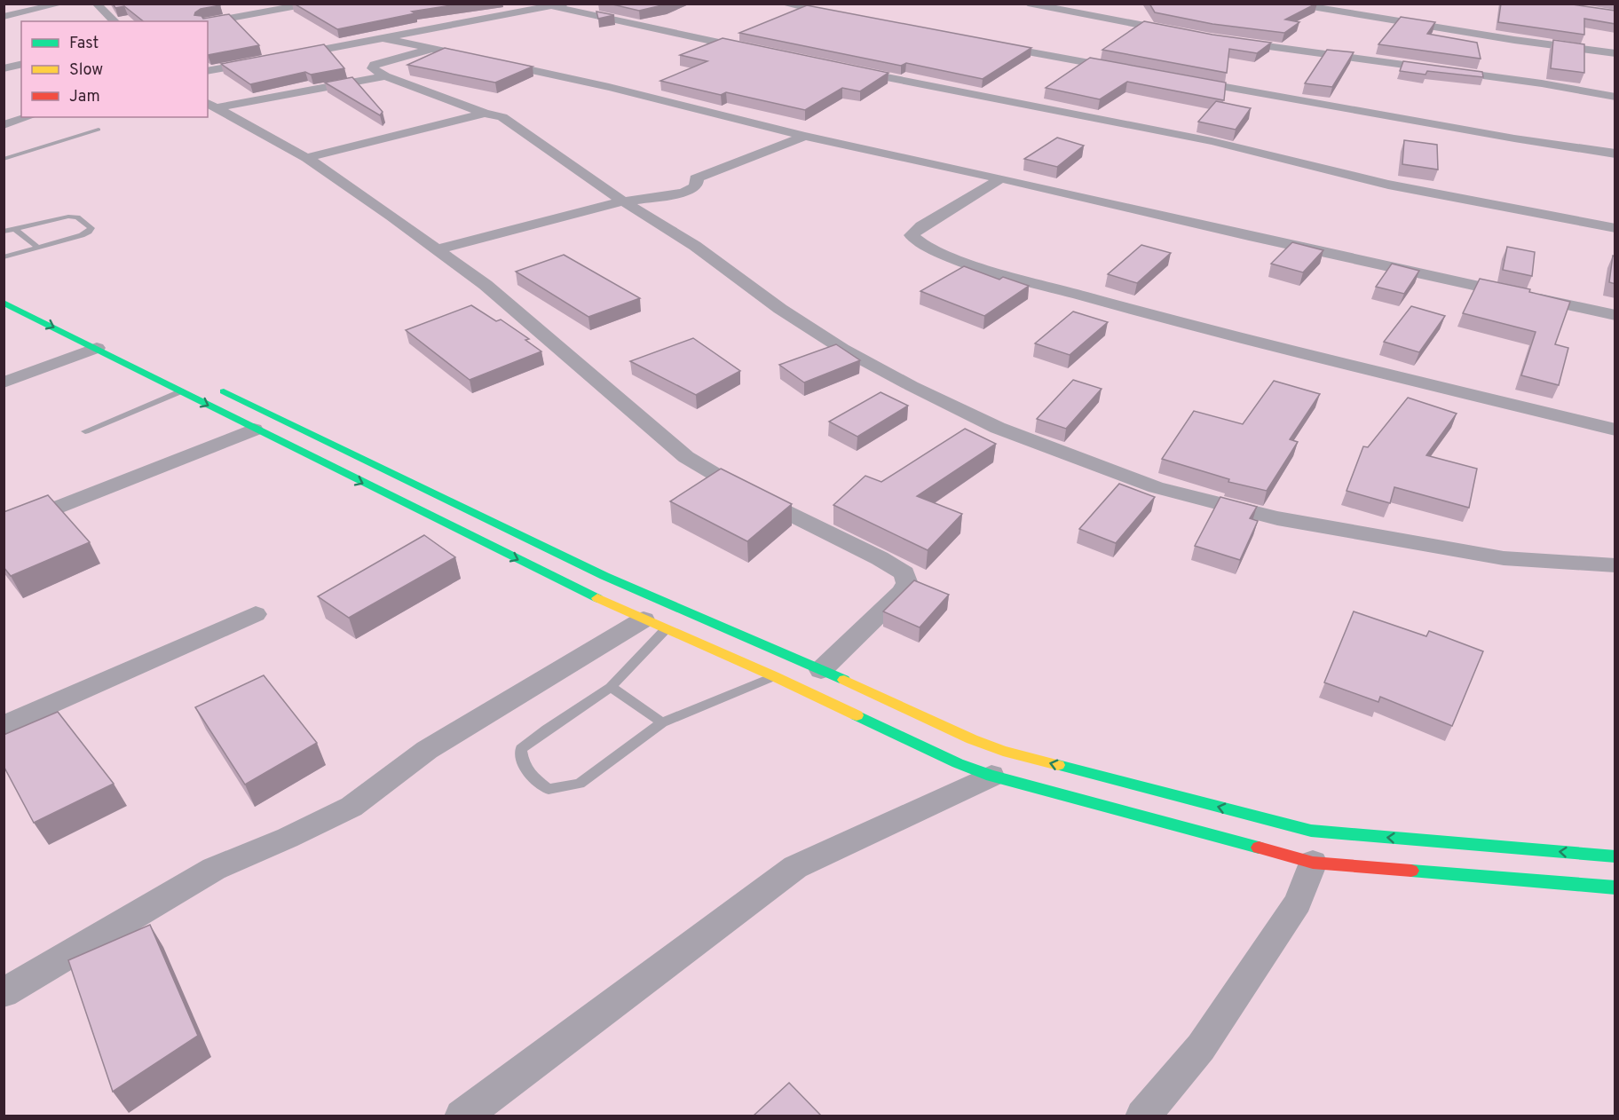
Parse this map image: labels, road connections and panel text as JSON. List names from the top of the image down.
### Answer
{
  "legend": ["Fast", "Slow", "Jam"]
}
